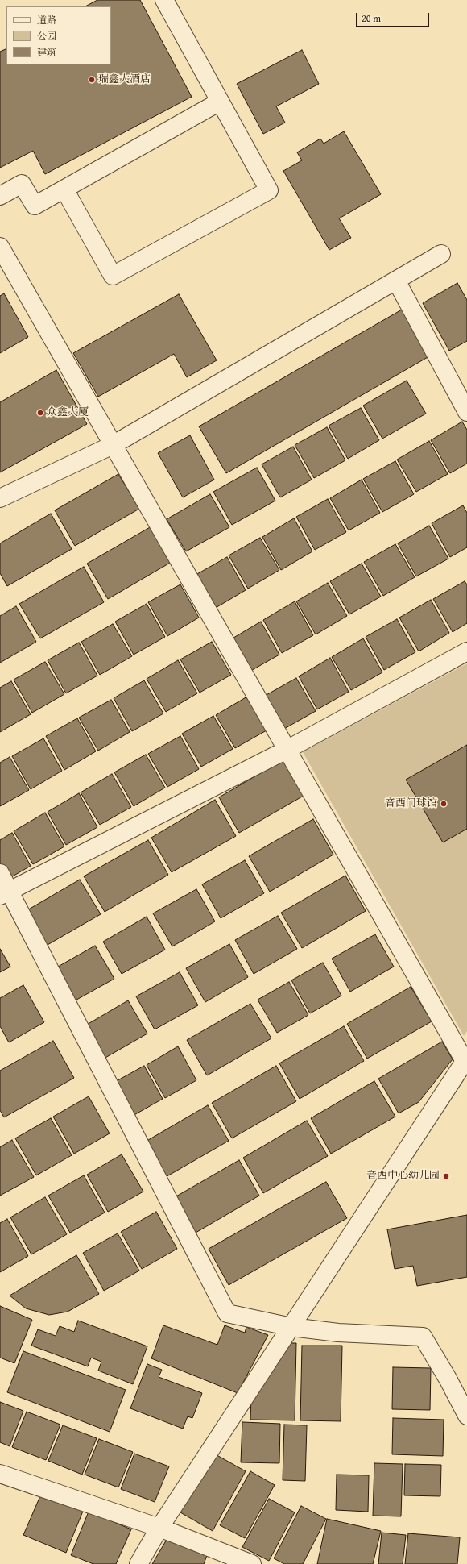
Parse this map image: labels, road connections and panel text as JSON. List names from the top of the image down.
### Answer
{
  "places": [
    "瑞鑫大酒店",
    "众鑫大厦",
    "音西门球馆",
    "音西中心幼儿园"
  ],
  "legend": ["道路", "公园", "建筑"],
  "scale_bar": "20 m"
}
